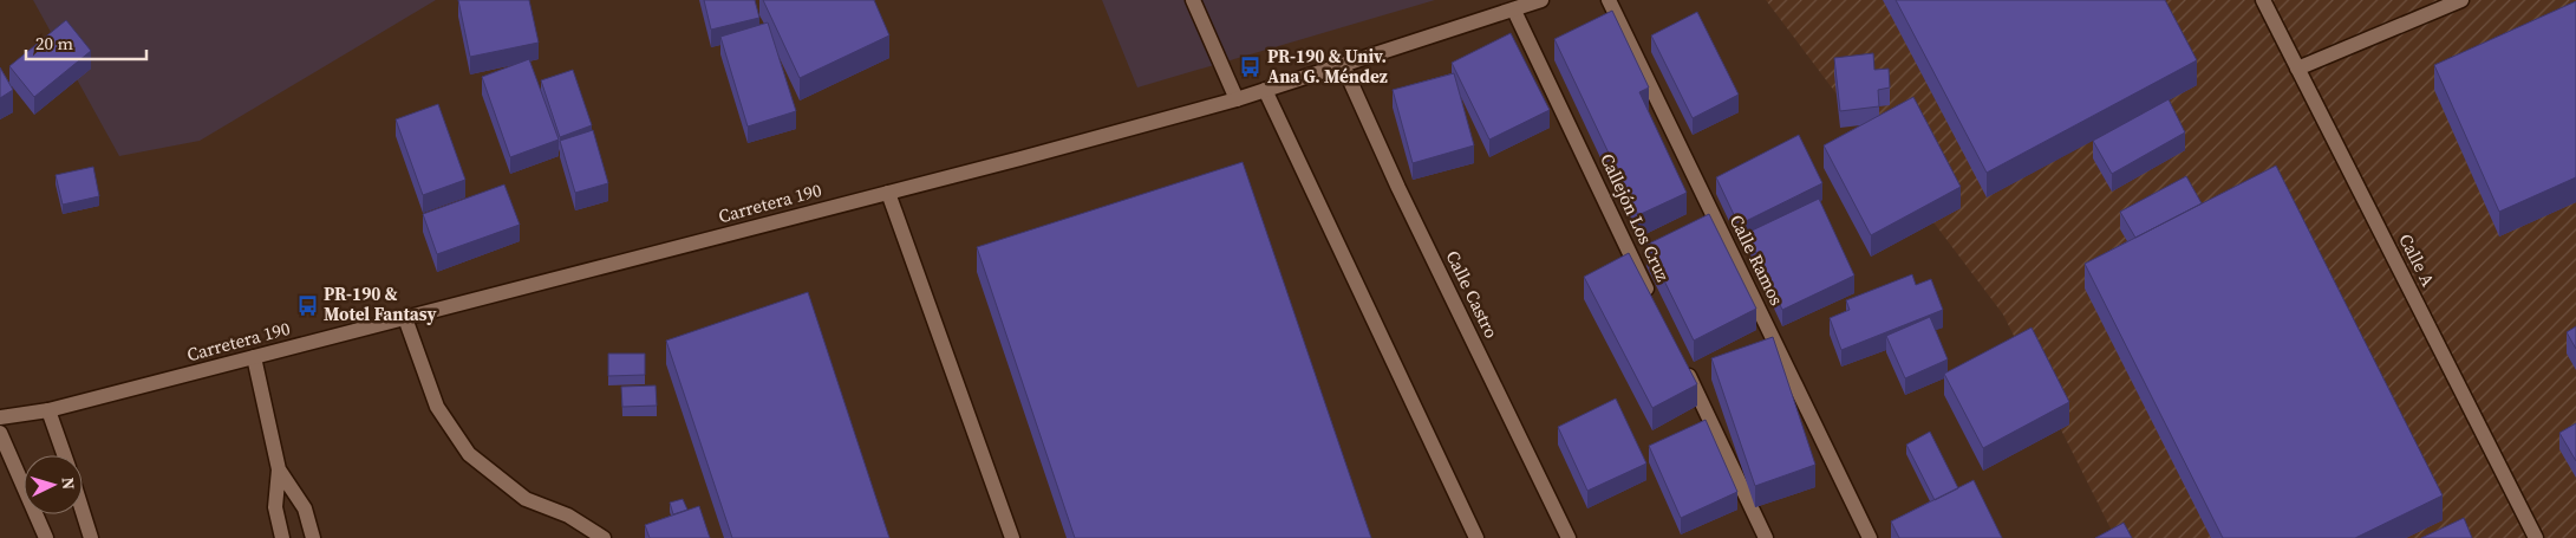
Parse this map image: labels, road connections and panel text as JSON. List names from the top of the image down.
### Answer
{
  "streets": {
    "street": [
      "Carretera 190",
      "Callejón Los Cruz",
      "Calle Ramos",
      "Calle A",
      "Calle Castro"
    ]
  },
  "crossings": [
    ["Carretera 190", "Callejón Los Cruz"],
    ["Carretera 190", "Calle Castro"]
  ],
  "places": {
    "bus stop": ["PR-190 & Univ. Ana G. Méndez", "PR-190 & Motel Fantasy"]
  },
  "scale_bar": "20 m",
  "north": "right"
}
